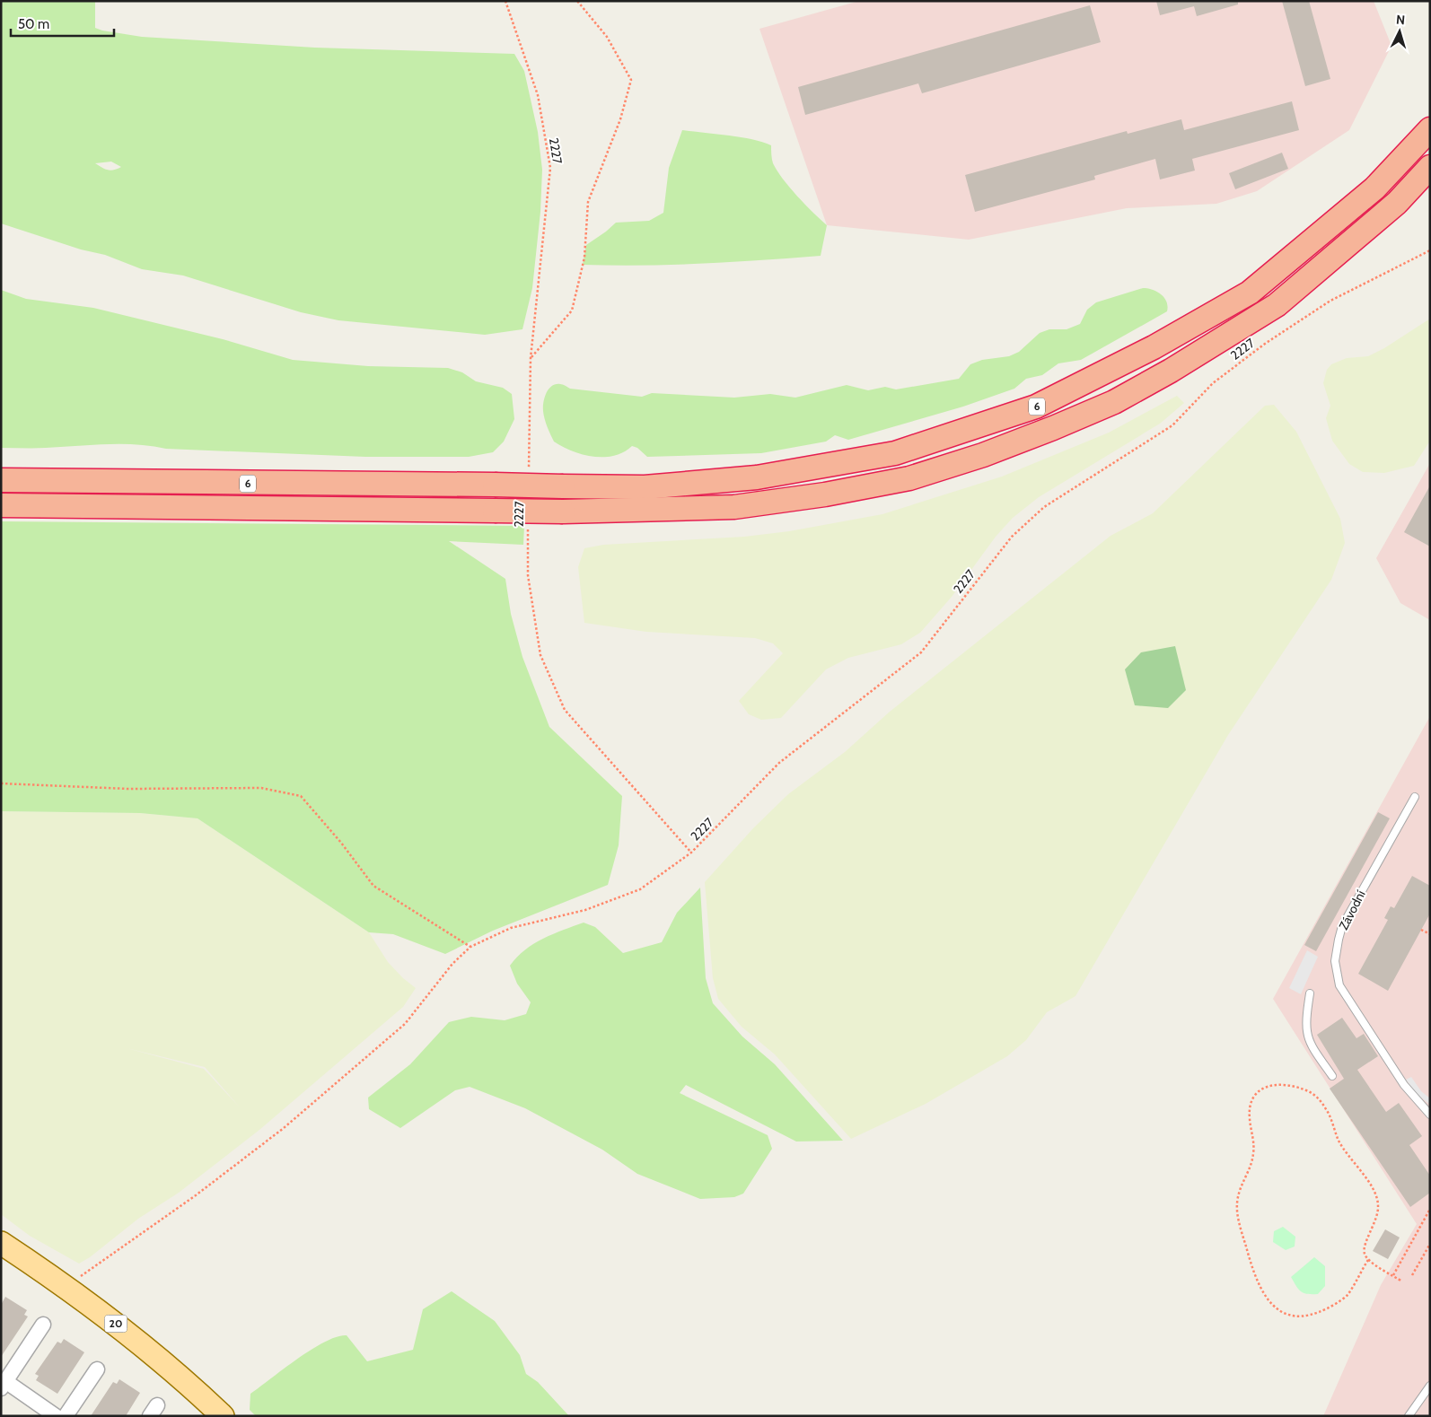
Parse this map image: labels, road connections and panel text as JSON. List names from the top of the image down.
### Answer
{
  "streets": {
    "highway": ["6"],
    "main road": ["20"],
    "lane": ["Závodní"],
    "path": ["2227"]
  },
  "scale_bar": "50 m",
  "north": "top"
}
